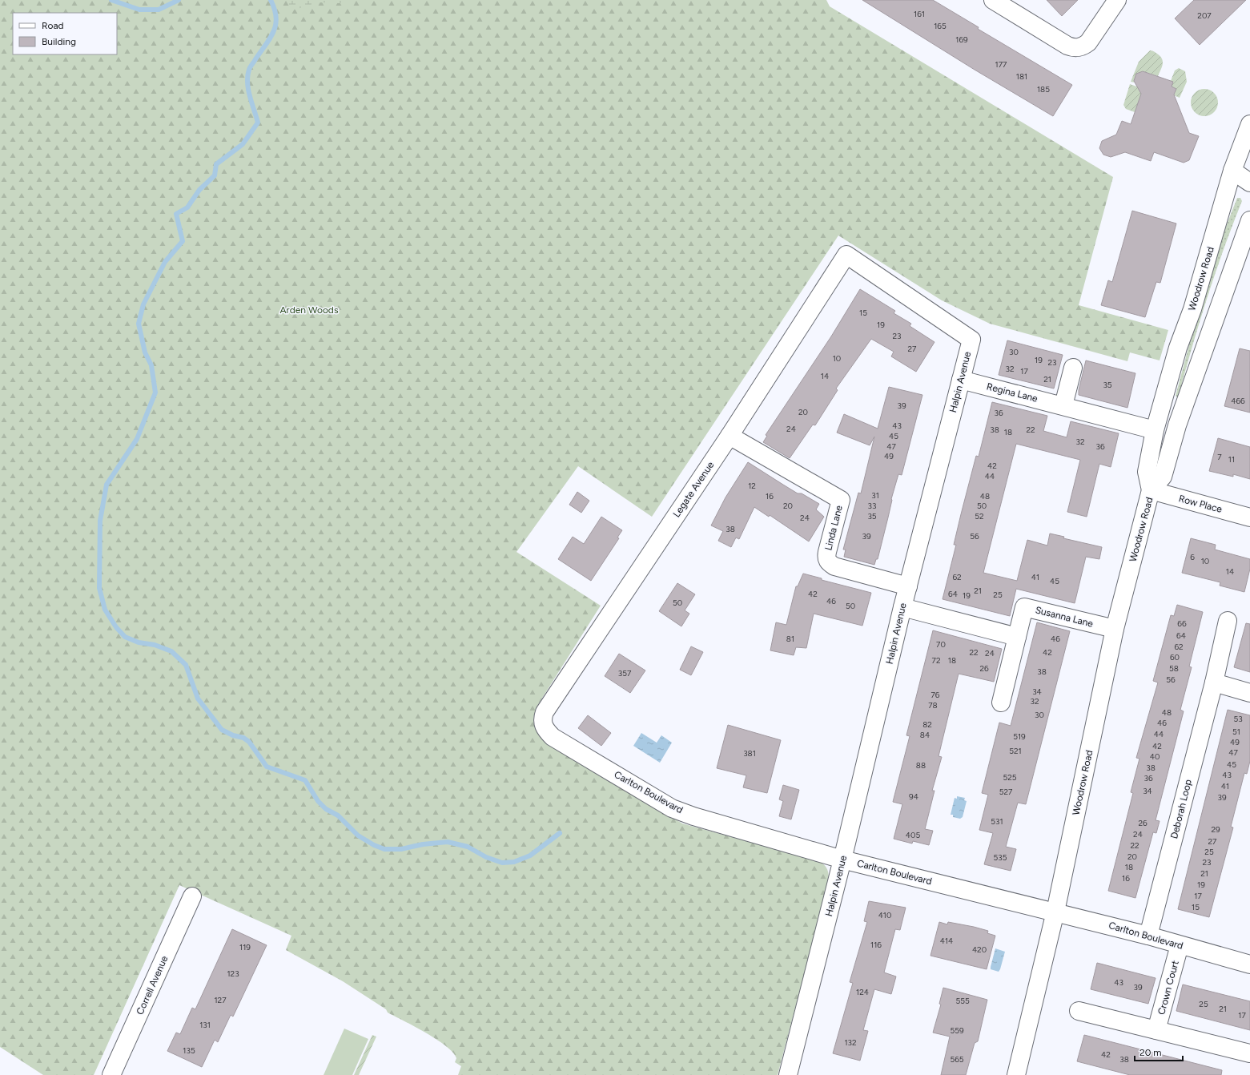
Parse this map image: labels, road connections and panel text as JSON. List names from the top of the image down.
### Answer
{
  "streets": {
    "street": [
      "Woodrow Road",
      "Halpin Avenue",
      "Regina Lane",
      "Legate Avenue",
      "Row Place",
      "Linda Lane",
      "Susanna Lane",
      "Carlton Boulevard",
      "Deborah Loop",
      "Correll Avenue",
      "Crown Court"
    ]
  },
  "crossings": [
    ["Woodrow Road", "Regina Lane"],
    ["Woodrow Road", "Row Place"],
    ["Woodrow Road", "Susanna Lane"],
    ["Woodrow Road", "Carlton Boulevard"],
    ["Halpin Avenue", "Regina Lane"],
    ["Halpin Avenue", "Legate Avenue"],
    ["Halpin Avenue", "Linda Lane"],
    ["Halpin Avenue", "Carlton Boulevard"],
    ["Legate Avenue", "Linda Lane"],
    ["Legate Avenue", "Carlton Boulevard"],
    ["Carlton Boulevard", "Deborah Loop"],
    ["Carlton Boulevard", "Crown Court"]
  ],
  "parks": ["Arden Woods"],
  "house_numbers": [
    "161",
    "207",
    "165",
    "169",
    "177",
    "181",
    "185",
    "15",
    "19",
    "23",
    "27",
    "30",
    "10",
    "19",
    "23",
    "32",
    "17",
    "14",
    "21",
    "35",
    "466",
    "39",
    "20",
    "36",
    "43",
    "24",
    "38",
    "22",
    "18",
    "45",
    "32",
    "47",
    "36",
    "49",
    "7",
    "11",
    "42",
    "44",
    "12",
    "31",
    "16",
    "48",
    "20",
    "33",
    "50",
    "35",
    "52",
    "24",
    "38",
    "39",
    "56",
    "6",
    "10",
    "14",
    "62",
    "41",
    "45",
    "21",
    "42",
    "64",
    "25",
    "19",
    "46",
    "50",
    "50",
    "66",
    "64",
    "81",
    "46",
    "70",
    "62",
    "22",
    "42",
    "24",
    "60",
    "72",
    "18",
    "26",
    "58",
    "38",
    "357",
    "56",
    "34",
    "76",
    "32",
    "78",
    "48",
    "30",
    "53",
    "46",
    "82",
    "51",
    "44",
    "84",
    "519",
    "49",
    "42",
    "521",
    "47",
    "381",
    "40",
    "45",
    "88",
    "38",
    "43",
    "525",
    "36",
    "41",
    "34",
    "527",
    "94",
    "39",
    "531",
    "26",
    "29",
    "24",
    "405",
    "27",
    "22",
    "25",
    "20",
    "535",
    "23",
    "18",
    "21",
    "16",
    "19",
    "17",
    "15",
    "410",
    "414",
    "116",
    "119",
    "420",
    "123",
    "43",
    "39",
    "124",
    "127",
    "555",
    "25",
    "21",
    "17",
    "131",
    "559",
    "132",
    "135",
    "42",
    "565",
    "38"
  ],
  "legend": ["Road", "Building"],
  "scale_bar": "20 m"
}
